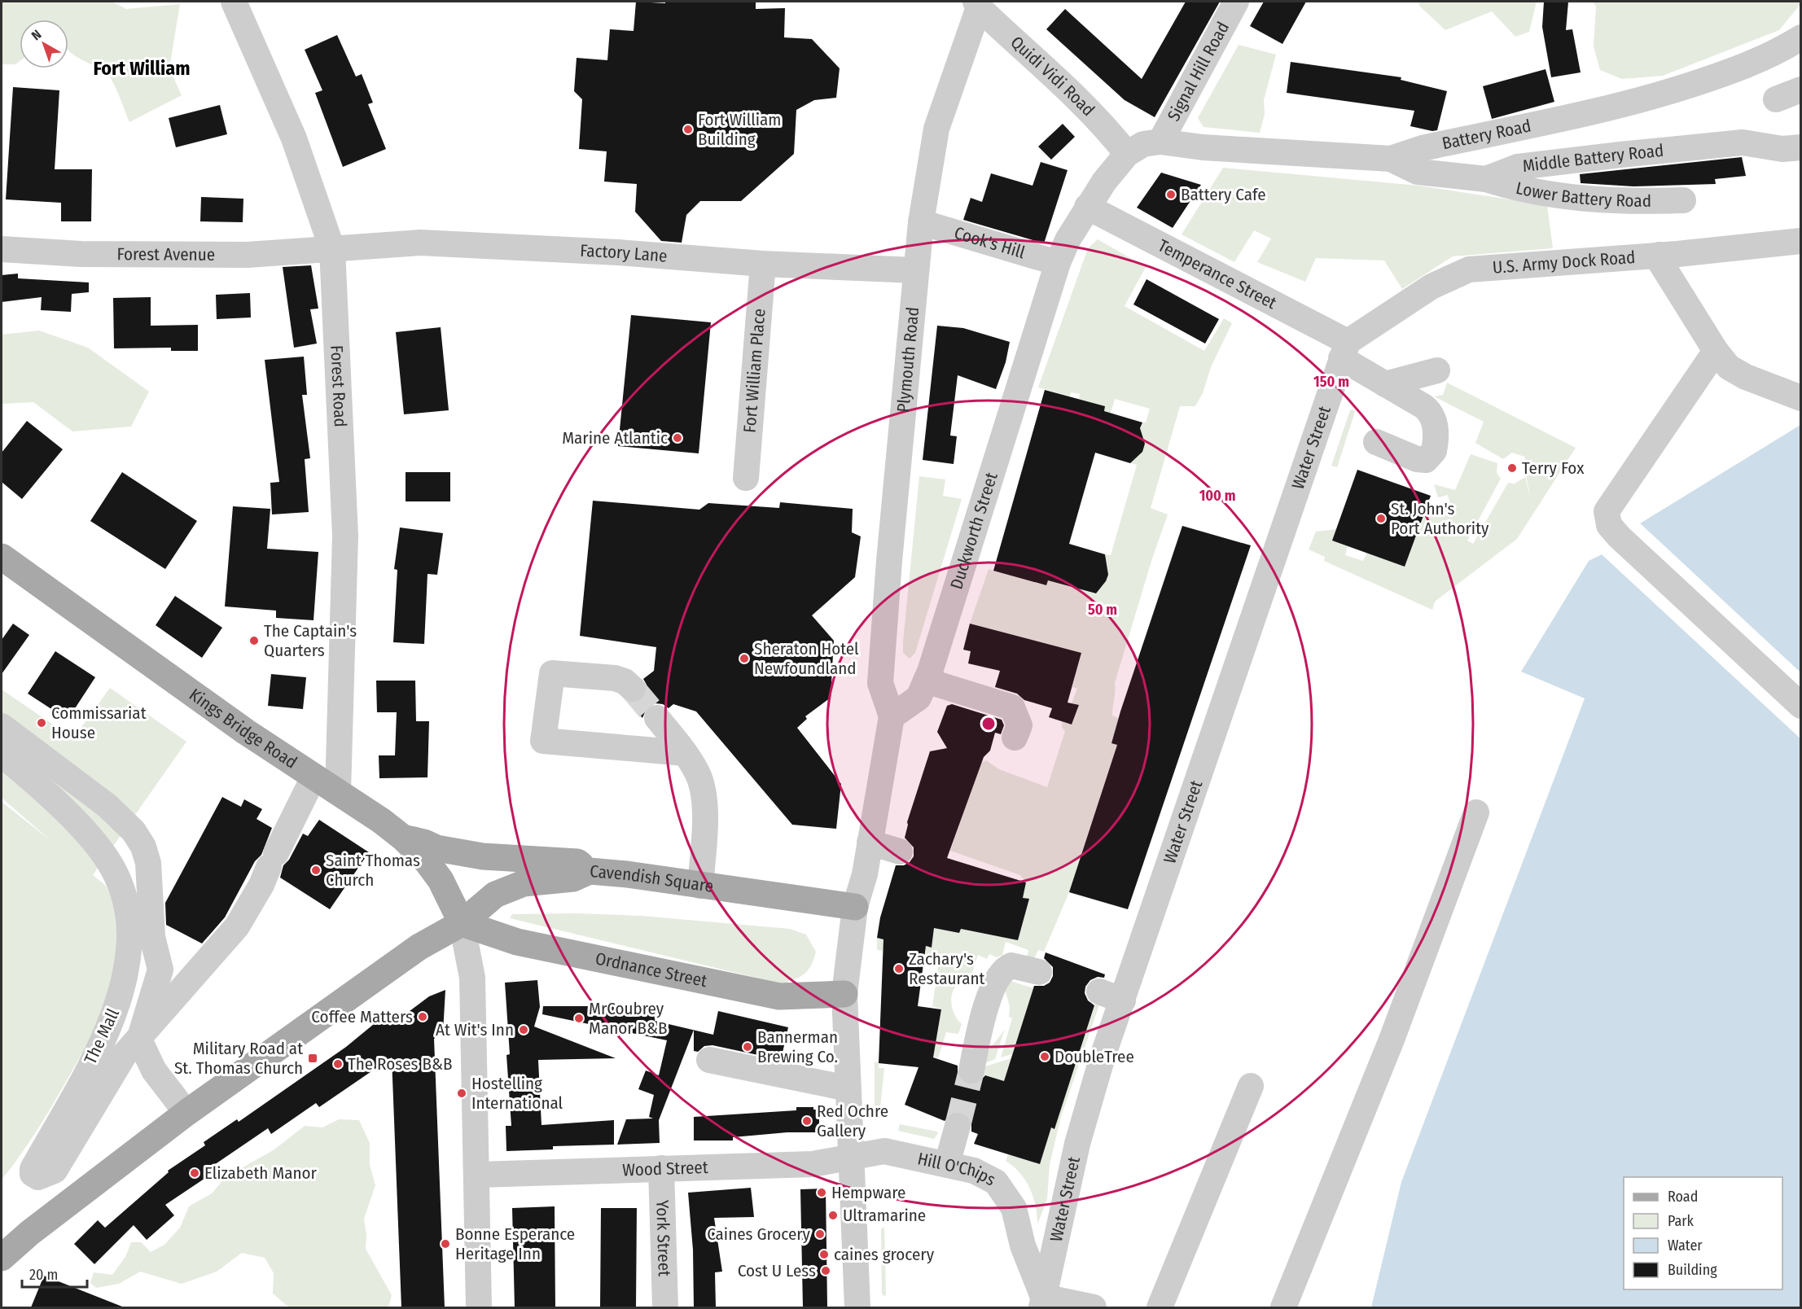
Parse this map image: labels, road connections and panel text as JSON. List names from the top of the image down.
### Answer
{
  "streets": {
    "main road": ["Kings Bridge Road", "Cavendish Square", "Ordnance Street"],
    "street": [
      "Signal Hill Road",
      "Quidi Vidi Road",
      "Battery Road",
      "Middle Battery Road",
      "Lower Battery Road",
      "Cook's Hill",
      "Factory Lane",
      "Forest Avenue",
      "U.S. Army Dock Road",
      "Temperance Street",
      "Plymouth Road",
      "Fort William Place",
      "Forest Road",
      "Water Street",
      "Duckworth Street",
      "The Mall",
      "Wood Street",
      "Hill O'Chips",
      "York Street"
    ]
  },
  "crossings": [
    ["Signal Hill Road", "Battery Road"],
    ["Signal Hill Road", "Duckworth Street"],
    ["Quidi Vidi Road", "Plymouth Road"],
    ["Quidi Vidi Road", "Duckworth Street"],
    ["Battery Road", "Middle Battery Road"],
    ["Battery Road", "Duckworth Street"],
    ["Middle Battery Road", "Lower Battery Road"],
    ["Cook's Hill", "Plymouth Road"],
    ["Cook's Hill", "Duckworth Street"],
    ["Factory Lane", "Forest Avenue"],
    ["Factory Lane", "Plymouth Road"],
    ["Factory Lane", "Fort William Place"],
    ["Factory Lane", "Forest Road"],
    ["Forest Avenue", "Forest Road"],
    ["U.S. Army Dock Road", "Temperance Street"],
    ["U.S. Army Dock Road", "Water Street"],
    ["Temperance Street", "Water Street"],
    ["Temperance Street", "Duckworth Street"],
    ["Plymouth Road", "Duckworth Street"],
    ["Forest Road", "Kings Bridge Road"],
    ["Water Street", "Hill O'Chips"],
    ["Kings Bridge Road", "Cavendish Square"],
    ["Kings Bridge Road", "Ordnance Street"],
    ["Cavendish Square", "Ordnance Street"],
    ["Wood Street", "Hill O'Chips"],
    ["Wood Street", "York Street"]
  ],
  "districts": ["Fort William"],
  "places": {
    "other": [
      "Fort William Building",
      "Battery Cafe",
      "Marine Atlantic",
      "Terry Fox",
      "St. John's Port Authority",
      "The Captain's Quarters",
      "Sheraton Hotel Newfoundland",
      "Commissariat House",
      "Saint Thomas Church",
      "Zachary's Restaurant",
      "Coffee Matters",
      "MrCoubrey Manor B&B",
      "At Wit's Inn",
      "Bannerman Brewing Co.",
      "DoubleTree",
      "The Roses B&B",
      "Hostelling International",
      "Red Ochre Gallery",
      "Elizabeth Manor",
      "Hempware",
      "Ultramarine",
      "Caines Grocery",
      "Bonne Esperance Heritage Inn",
      "caines grocery",
      "Cost U Less"
    ],
    "transit": ["Military Road at St. Thomas Church"]
  },
  "legend": [
    "Road",
    "Park",
    "Water",
    "Building"
  ],
  "scale_bar": "20 m",
  "north": "top left",
  "rings": ["150 m", "100 m", "50 m"]
}
